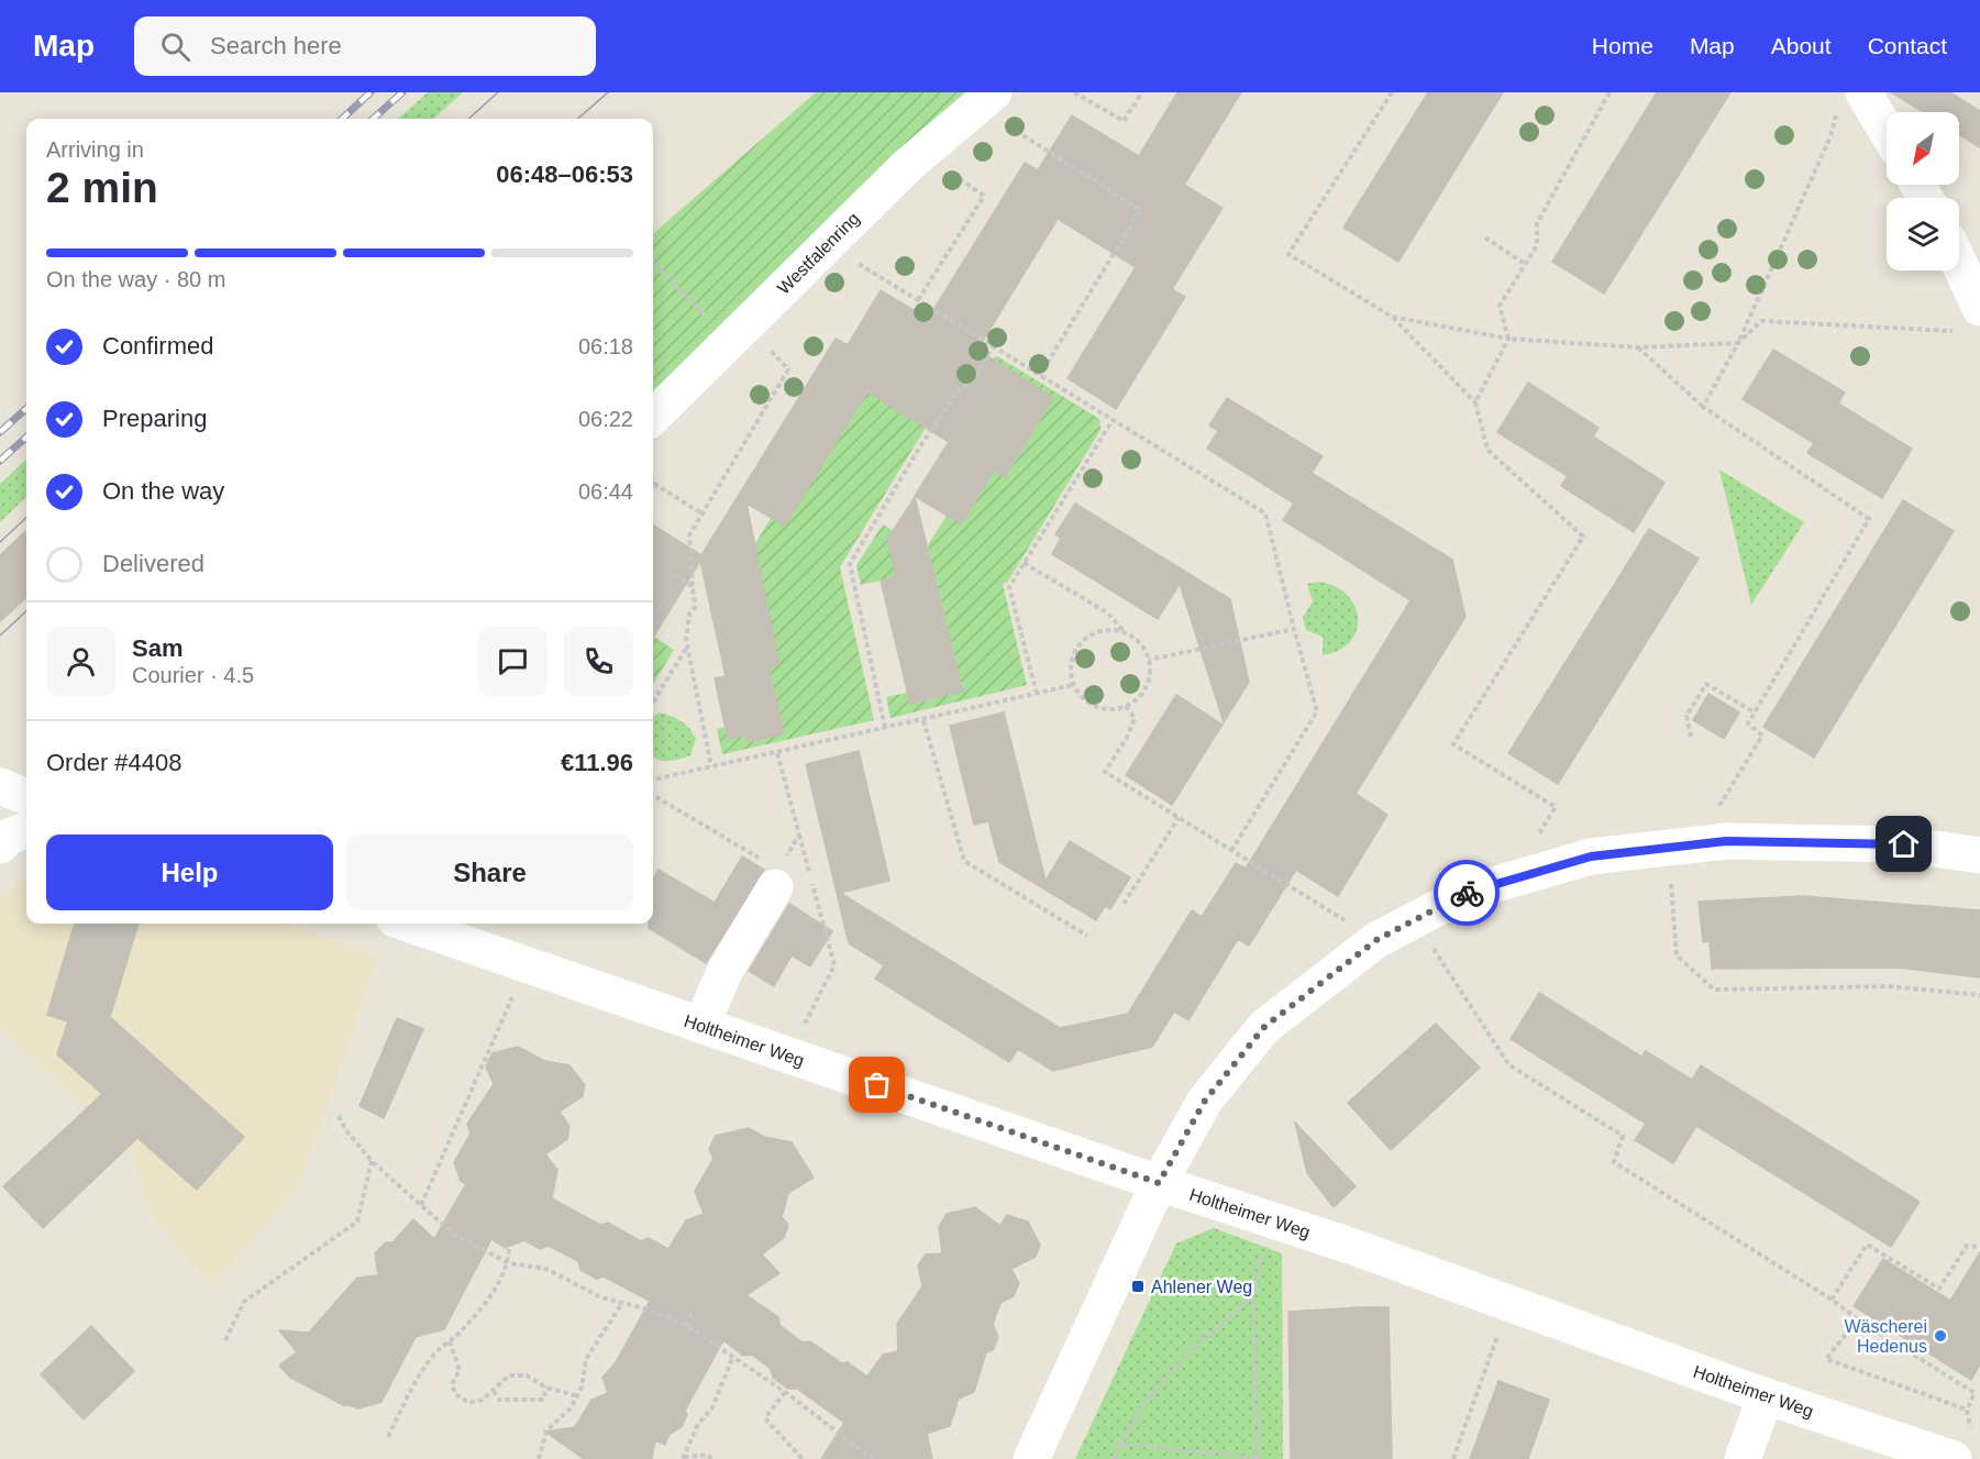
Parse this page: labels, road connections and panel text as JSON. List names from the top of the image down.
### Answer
{
  "streets": {
    "street": ["Westfalenring", "Holtheimer Weg"]
  },
  "places": {
    "transit": ["Ahlener Weg"],
    "other": ["Wäscherei Hedenus"]
  },
  "north": "bottom left",
  "page": {
    "header": "Map",
    "search": "Search here",
    "nav": [
      "Home",
      "Map",
      "About",
      "Contact"
    ],
    "heading": ["2 min", "Arriving in", "06:48–06:53"],
    "panel": [
      "Sam",
      "Courier · 4.5",
      "Order #4408",
      "€11.96"
    ],
    "bar": "On the way · 80 m",
    "list": [
      ["Confirmed", "06:18"],
      ["Preparing", "06:22"],
      ["On the way", "06:44"],
      "Delivered"
    ],
    "buttons": ["Help", "Share"]
  }
}
